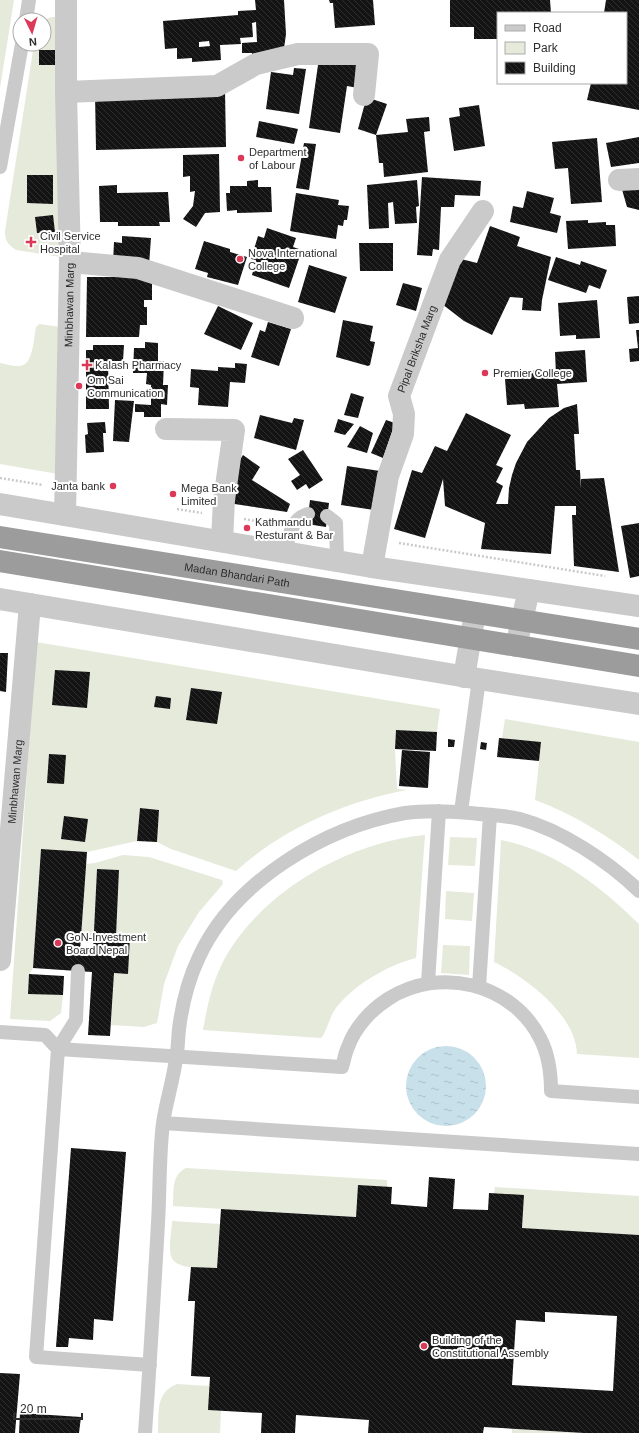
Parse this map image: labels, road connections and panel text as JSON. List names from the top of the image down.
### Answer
{
  "streets": {
    "highway": ["Madan Bhandari Path"],
    "street": ["Minbhawan Marg", "Pipal Briksha Marg"]
  },
  "places": {
    "other": [
      "Department of Labour",
      "Nova International College",
      "Premier College",
      "Om Sai Communication",
      "Janta bank",
      "Mega Bank Limited",
      "Kathmandu Resturant & Bar",
      "GoN-Investment Board Nepal",
      "Building of the Constitutional Assembly"
    ],
    "health": ["Civil Service Hospital", "Kalash Pharmacy"]
  },
  "legend": ["Road", "Park", "Building"],
  "scale_bar": "20 m",
  "north": "bottom"
}
